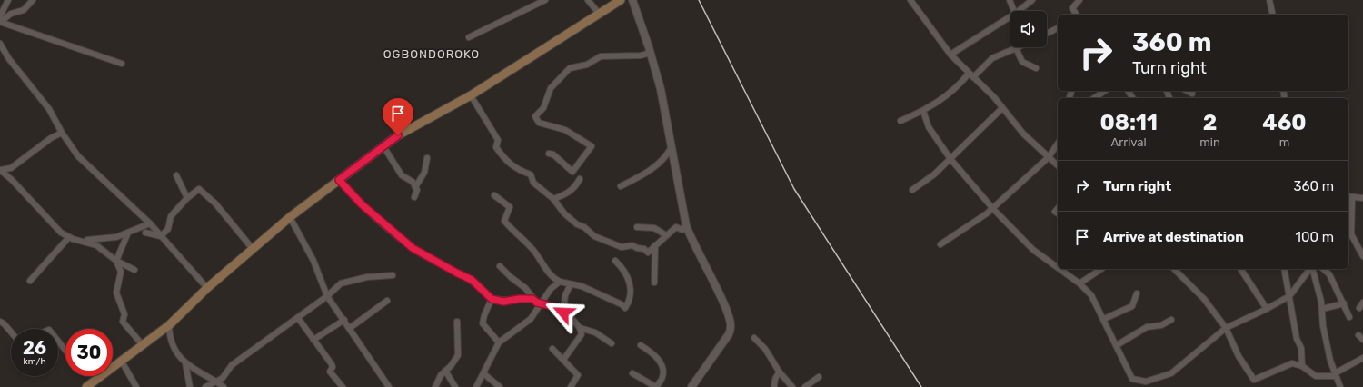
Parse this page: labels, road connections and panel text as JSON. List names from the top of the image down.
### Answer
{
  "districts": ["OGBONDOROKO"],
  "page": {
    "turn": ["360 m", "Turn right"],
    "eta": [
      "08:11",
      "Arrival",
      "2",
      "min",
      "460",
      "m"
    ],
    "list": [
      {
        "name": "Turn right",
        "value": "360 m"
      },
      {
        "name": "Arrive at destination",
        "value": "100 m"
      }
    ],
    "speed": "26 km/h",
    "limit": "30"
  }
}
